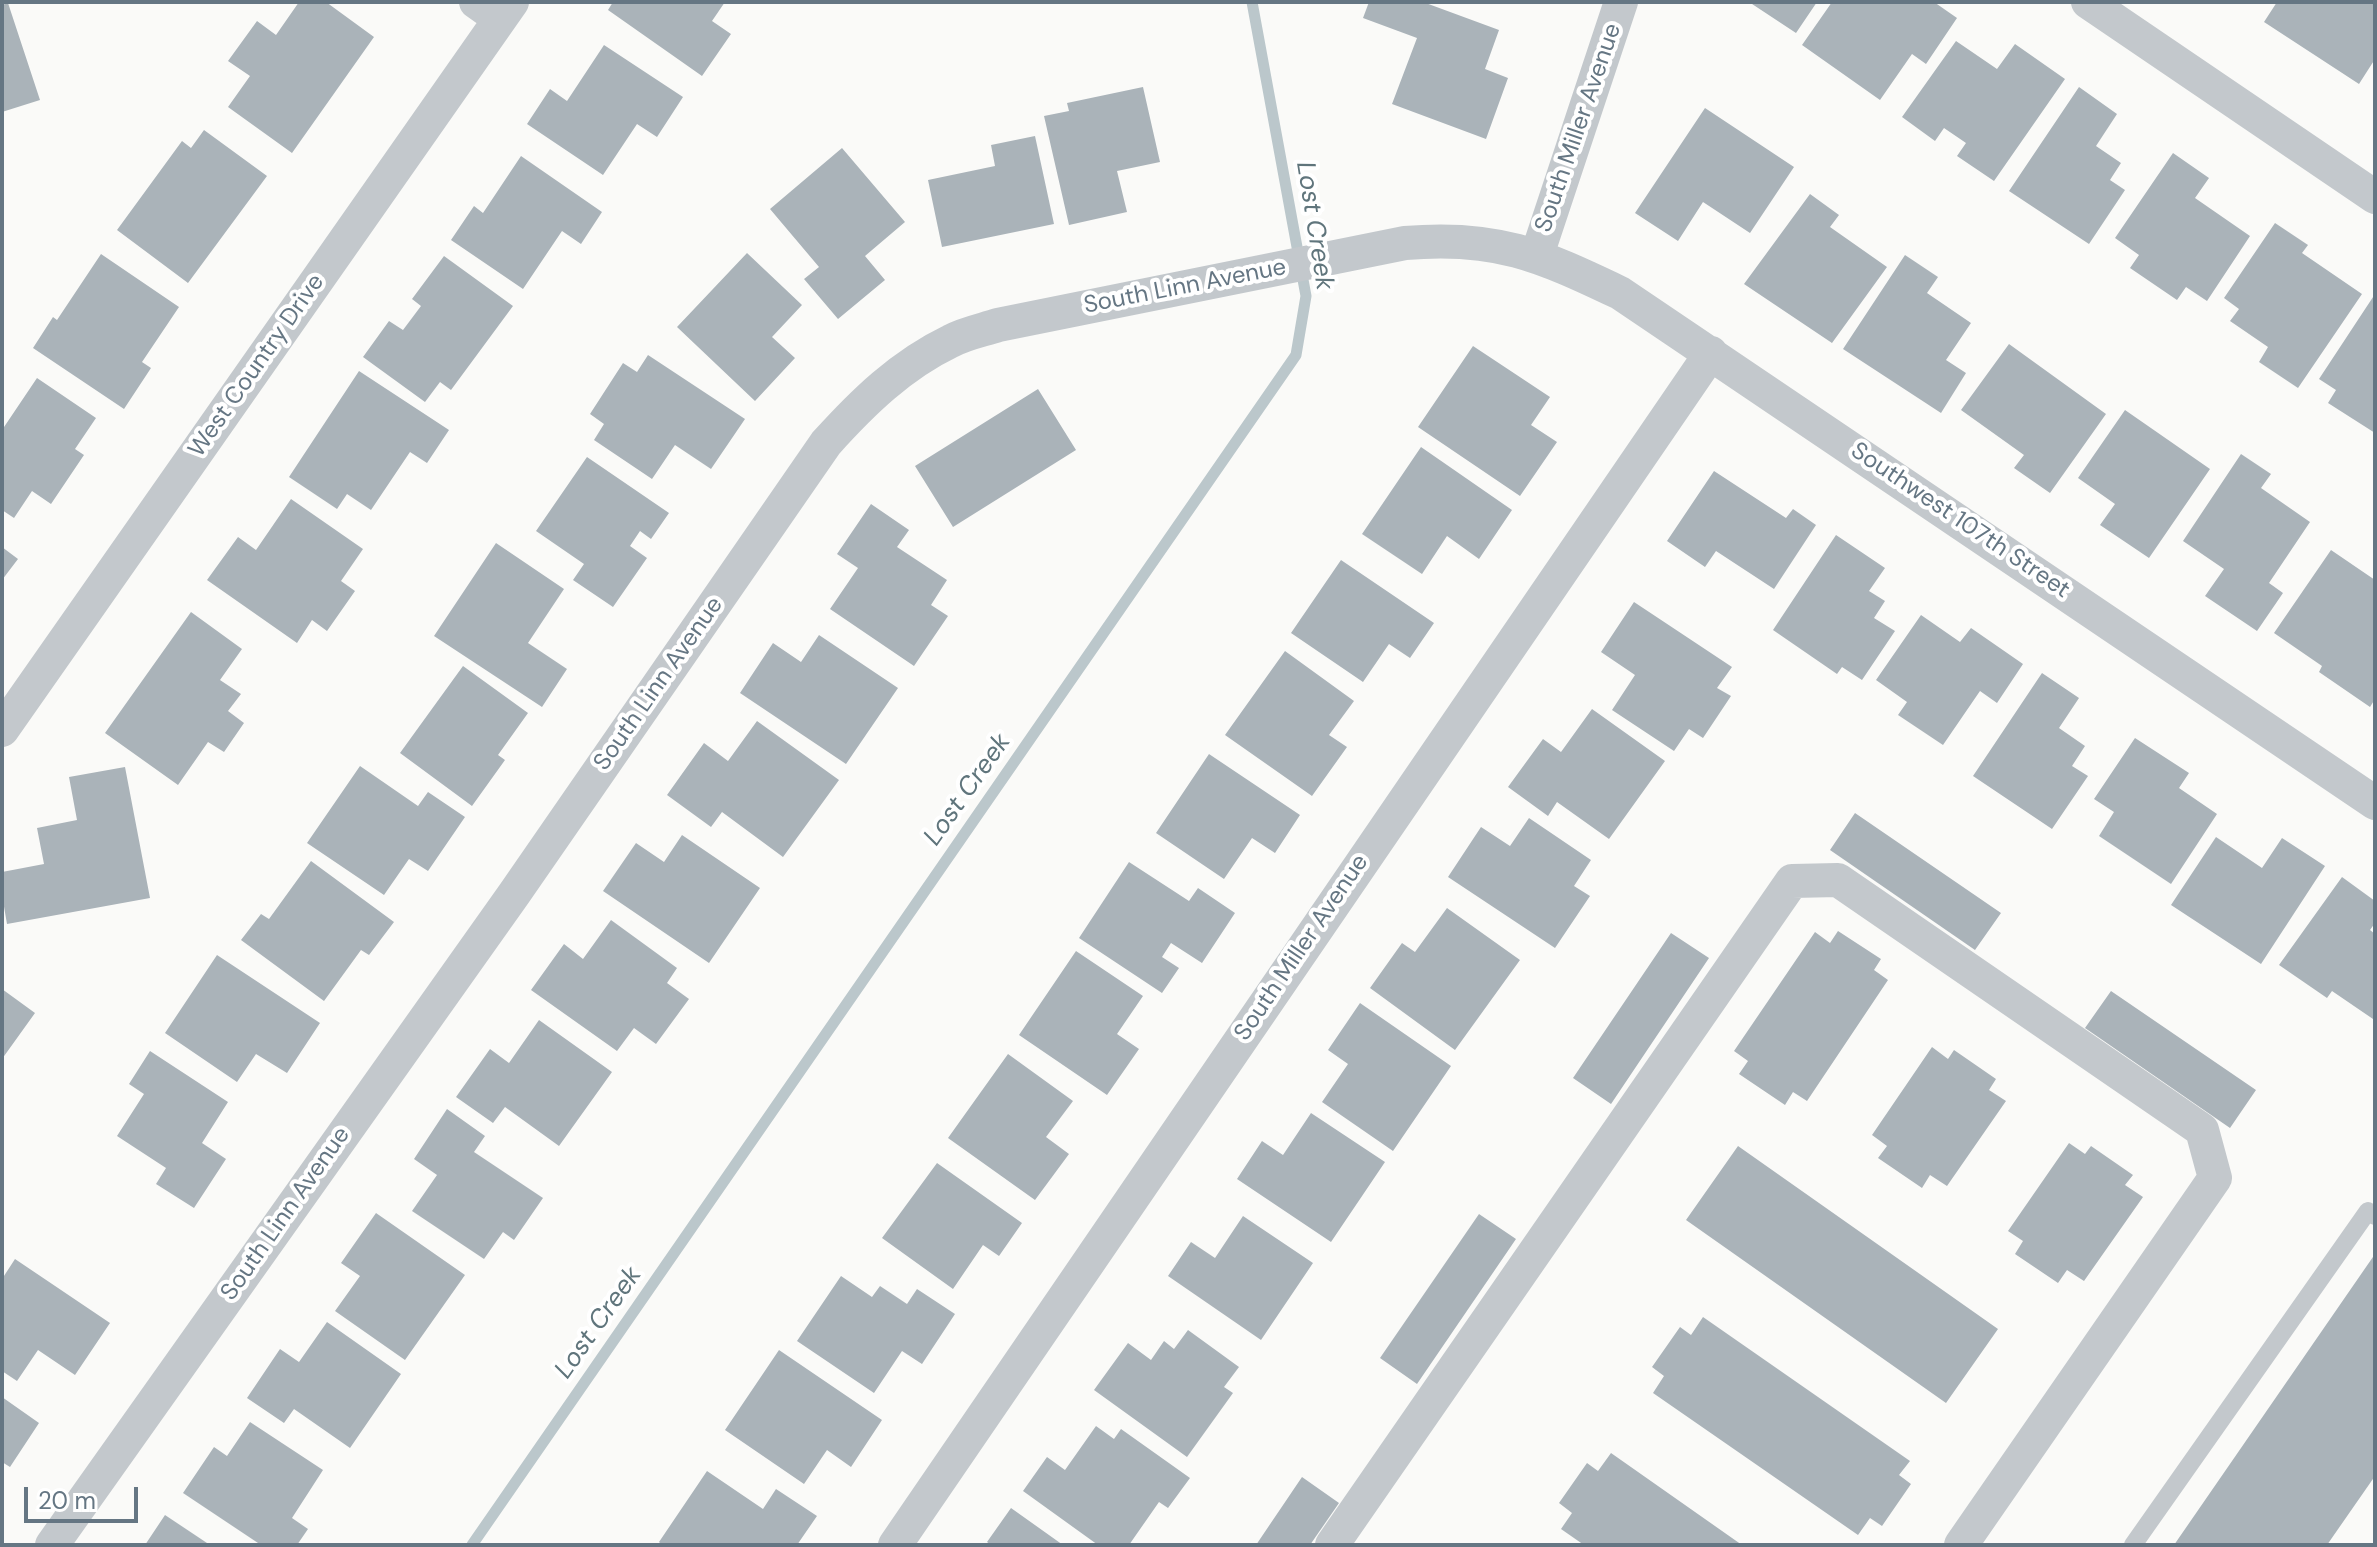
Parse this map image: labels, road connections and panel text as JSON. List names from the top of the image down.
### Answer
{
  "streets": {
    "street": [
      "South Miller Avenue",
      "South Linn Avenue",
      "West Country Drive",
      "Southwest 107th Street"
    ]
  },
  "crossings": [
    ["South Miller Avenue", "South Linn Avenue"],
    ["South Miller Avenue", "Southwest 107th Street"],
    ["South Linn Avenue", "Southwest 107th Street"]
  ],
  "water": ["Lost Creek"],
  "scale_bar": "20 m"
}
